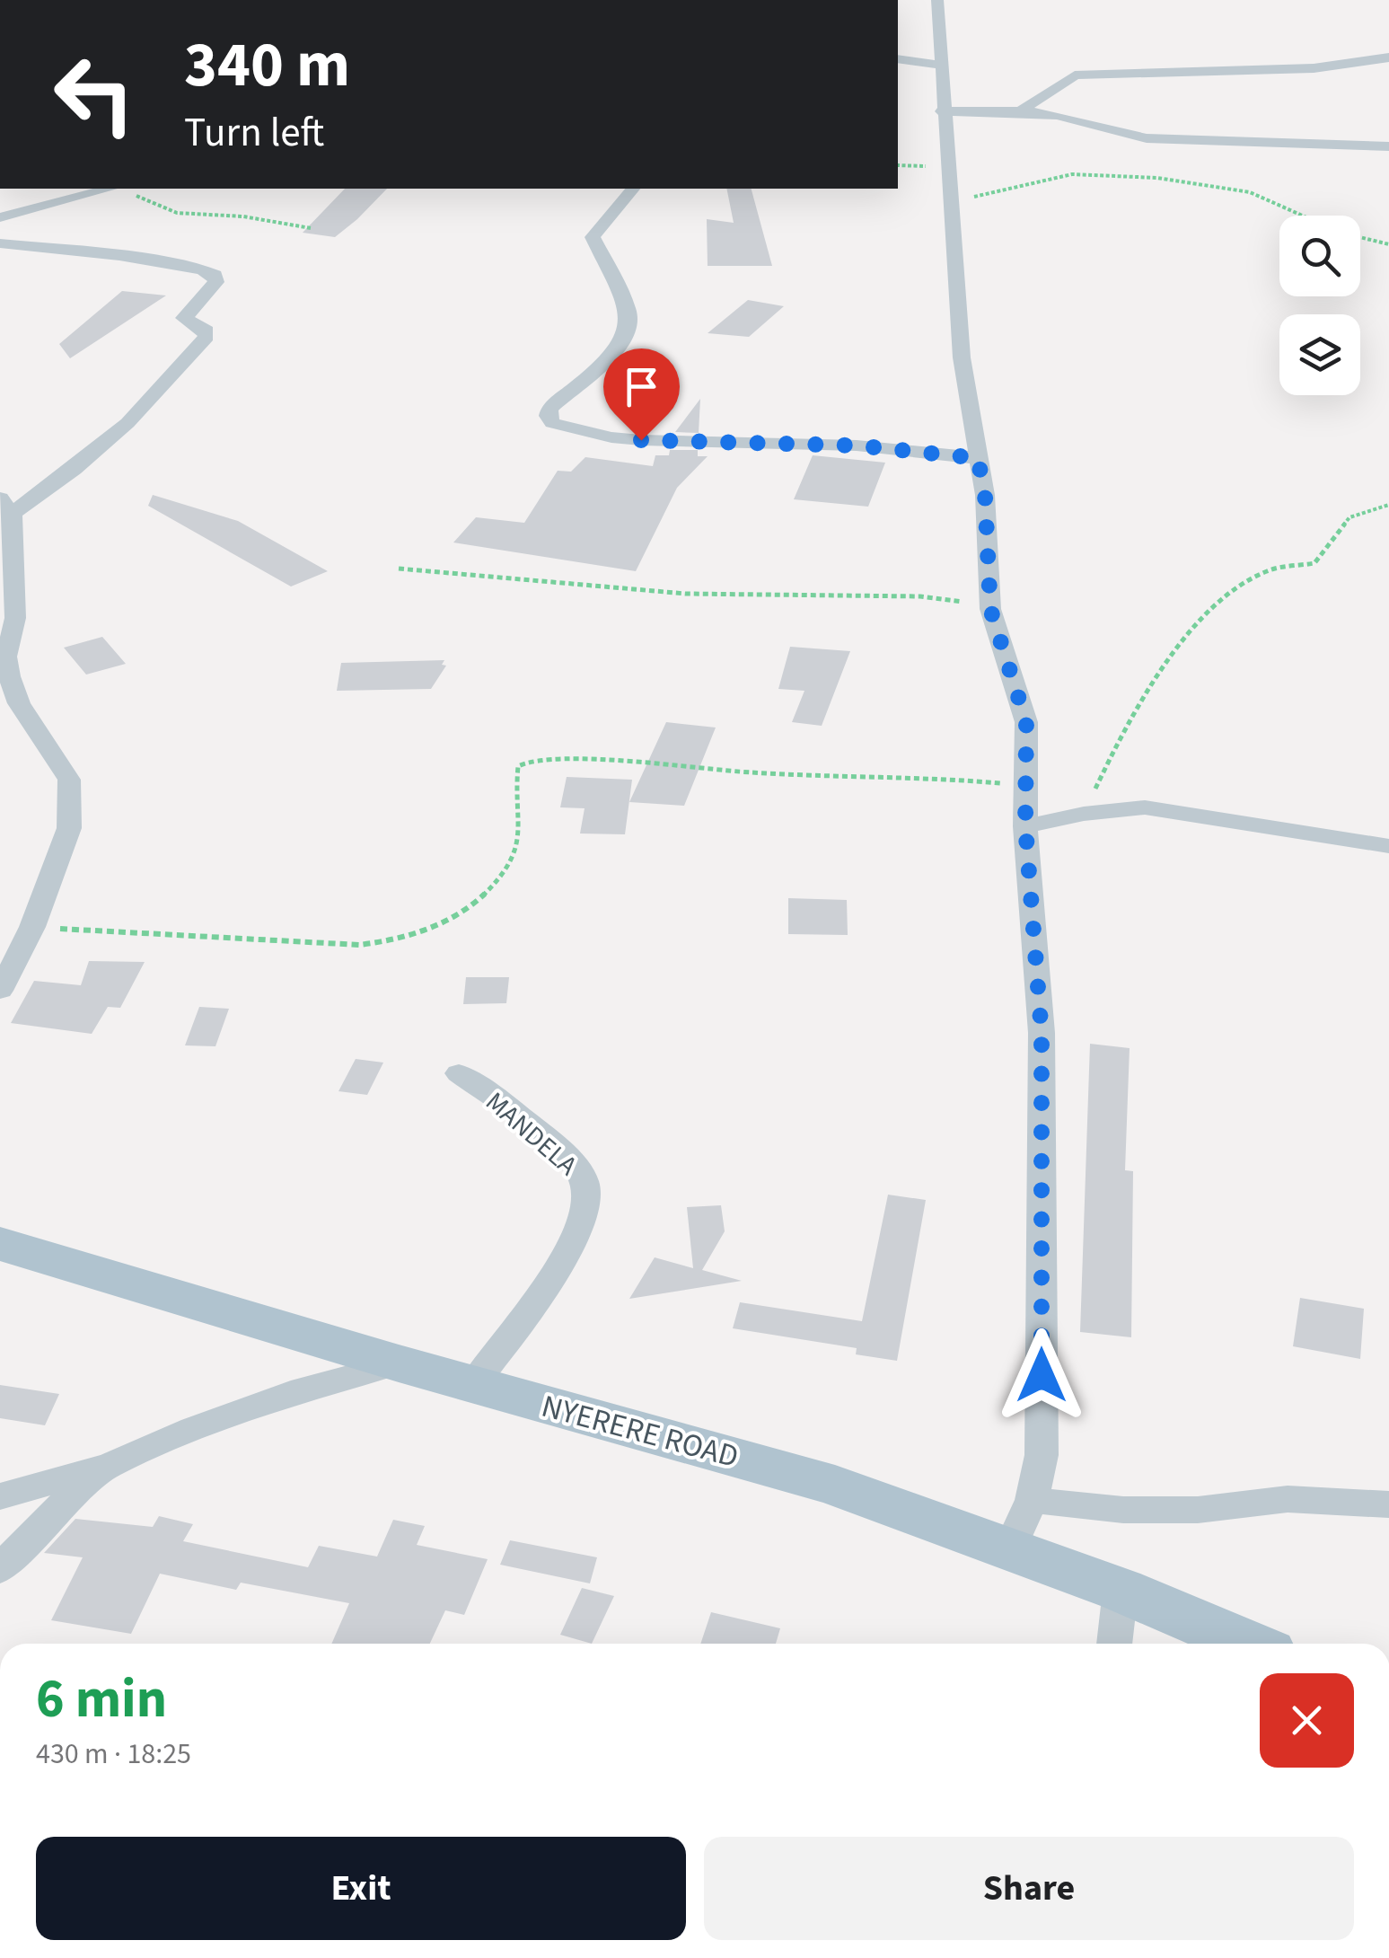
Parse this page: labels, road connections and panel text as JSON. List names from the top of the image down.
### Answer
{
  "streets": {
    "main road": ["NYERERE ROAD"],
    "street": ["MANDELA"]
  },
  "crossings": [
    ["MANDELA", "NYERERE ROAD"]
  ],
  "page": {
    "turn": ["340 m", "Turn left"],
    "heading": ["6 min", "430 m · 18:25"],
    "buttons": ["Exit", "Share"]
  }
}
